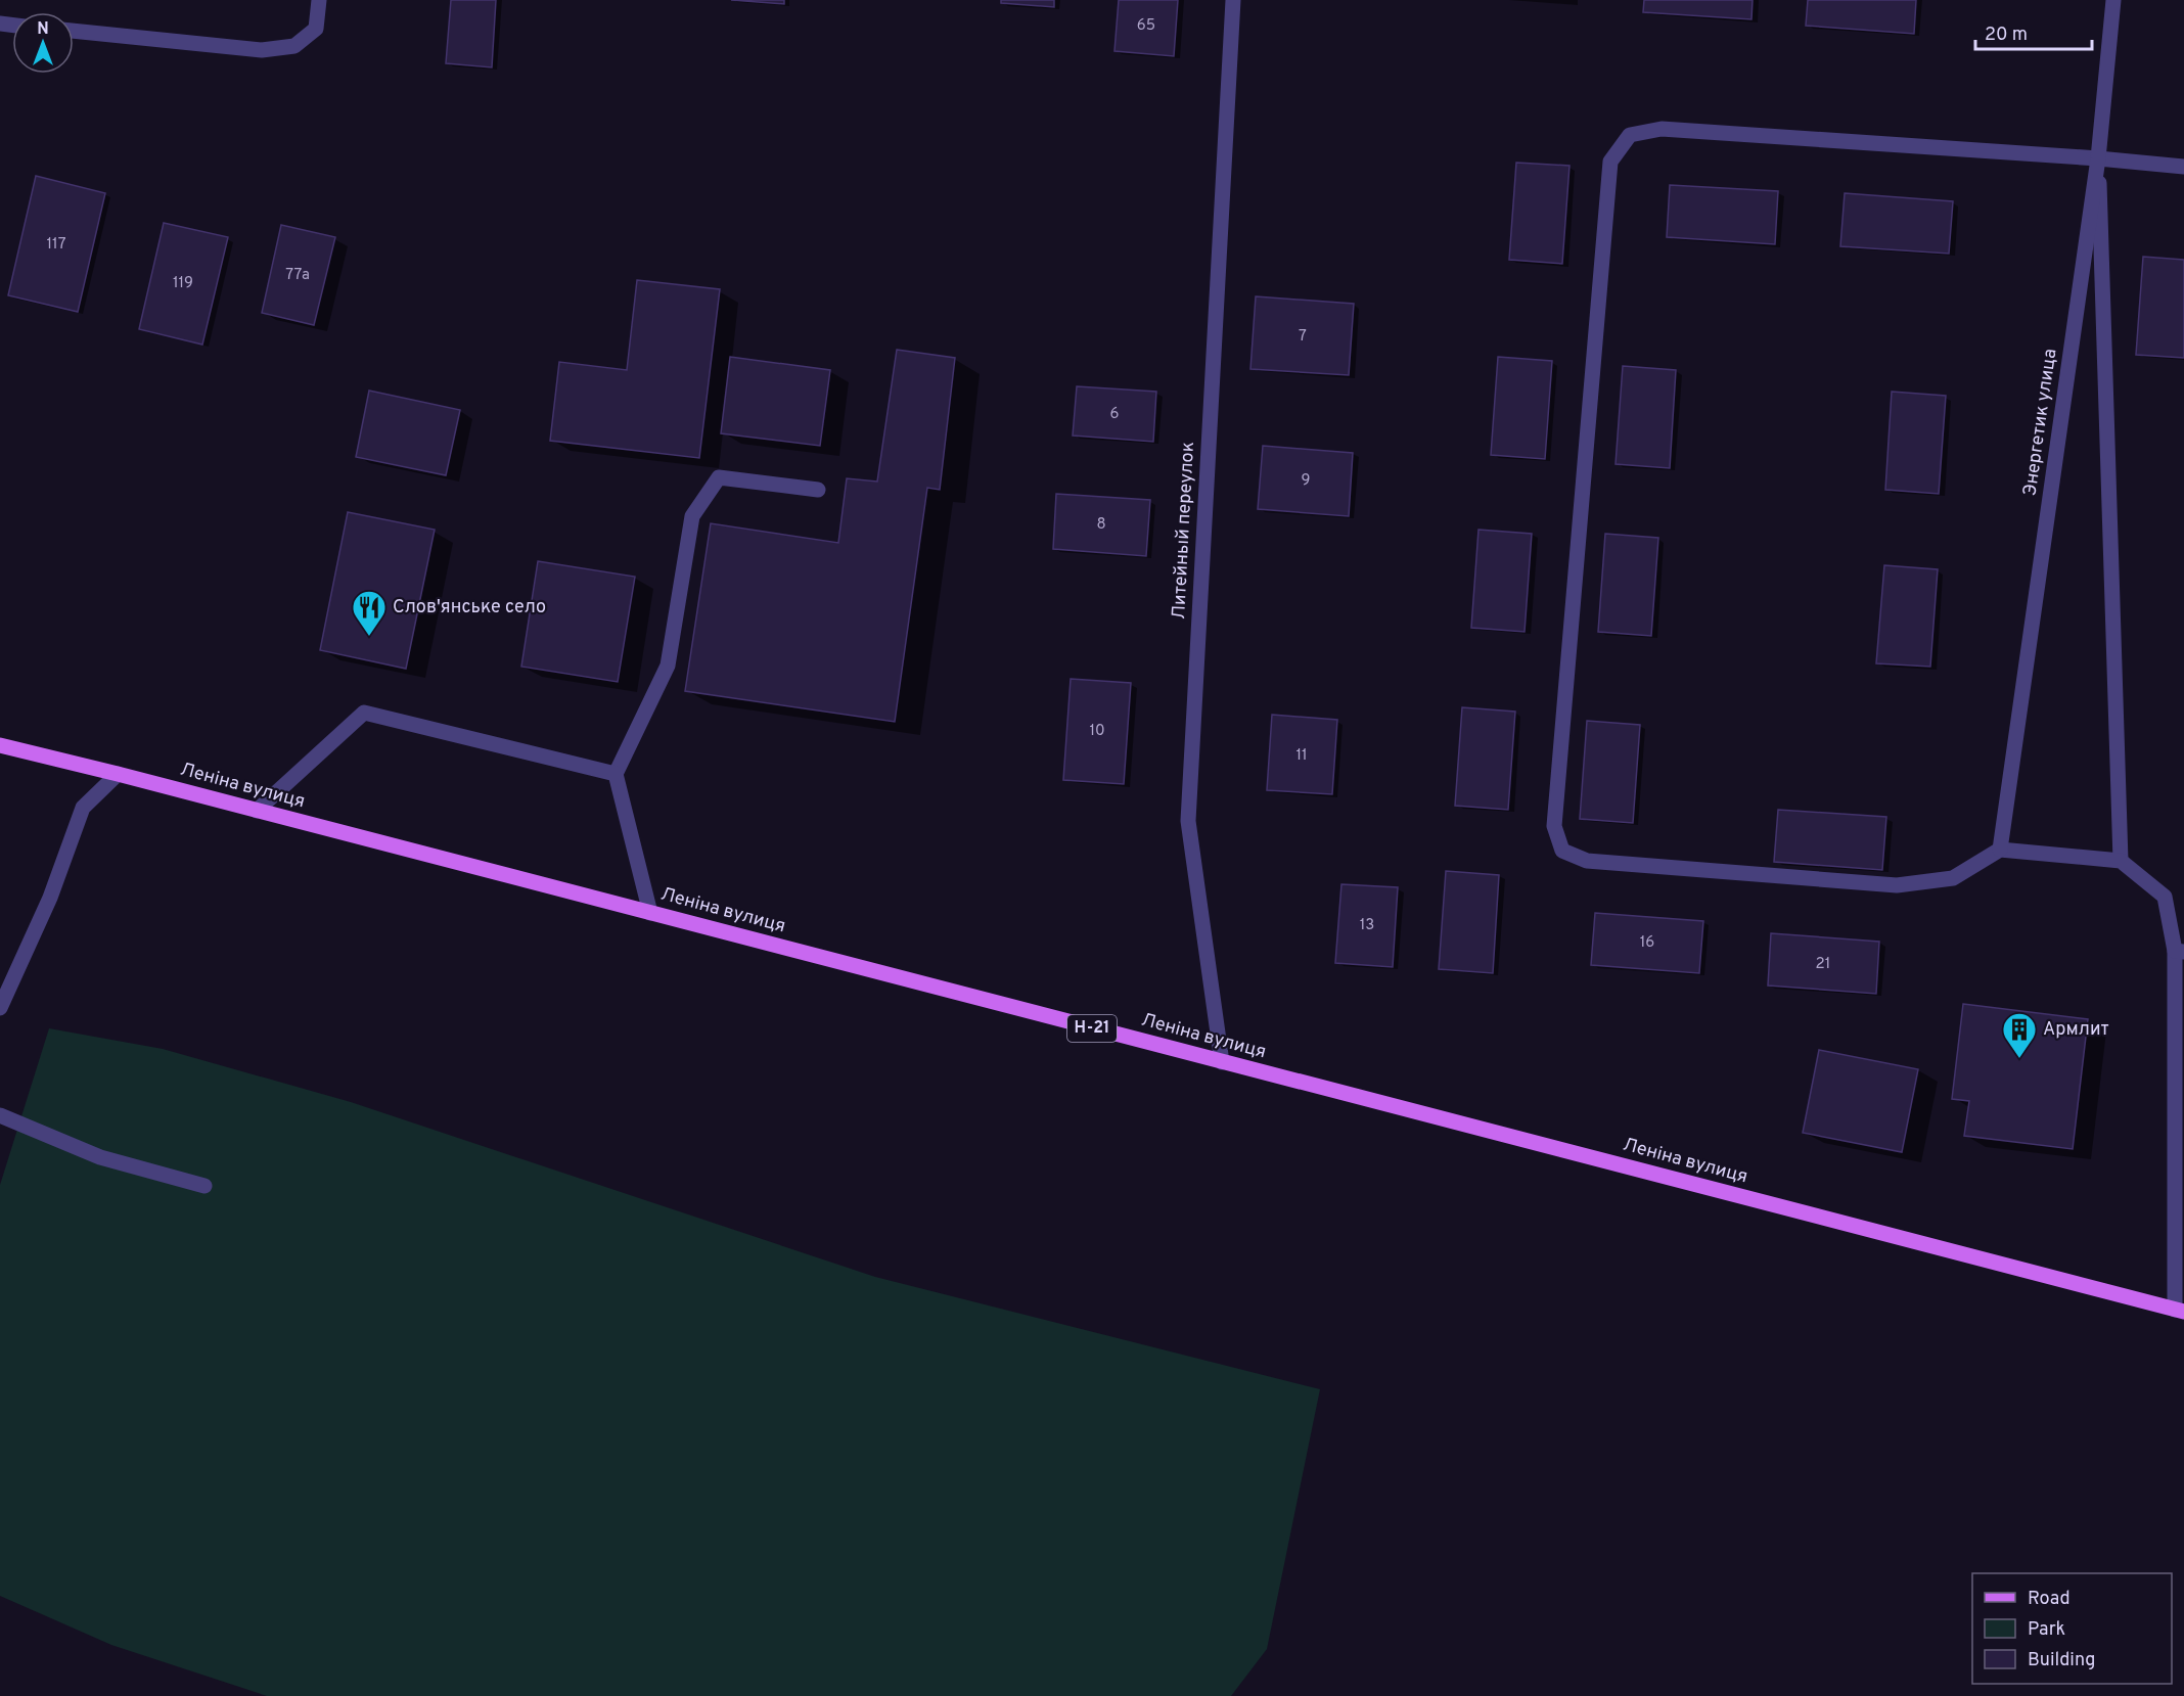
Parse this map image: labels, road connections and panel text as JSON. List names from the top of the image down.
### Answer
{
  "streets": {
    "main road": ["Леніна вулиця", "Н-21"],
    "street": ["Энергетик улица", "Литейный переулок"]
  },
  "crossings": [
    ["Литейный переулок", "Леніна вулиця"]
  ],
  "places": {
    "restaurant": ["Слов'янське село"],
    "building": ["Армлит"]
  },
  "house_numbers": [
    "65",
    "117",
    "77а",
    "119",
    "7",
    "6",
    "9",
    "8",
    "10",
    "11",
    "13",
    "16",
    "21"
  ],
  "legend": ["Road", "Park", "Building"],
  "scale_bar": "20 m",
  "north": "top"
}
